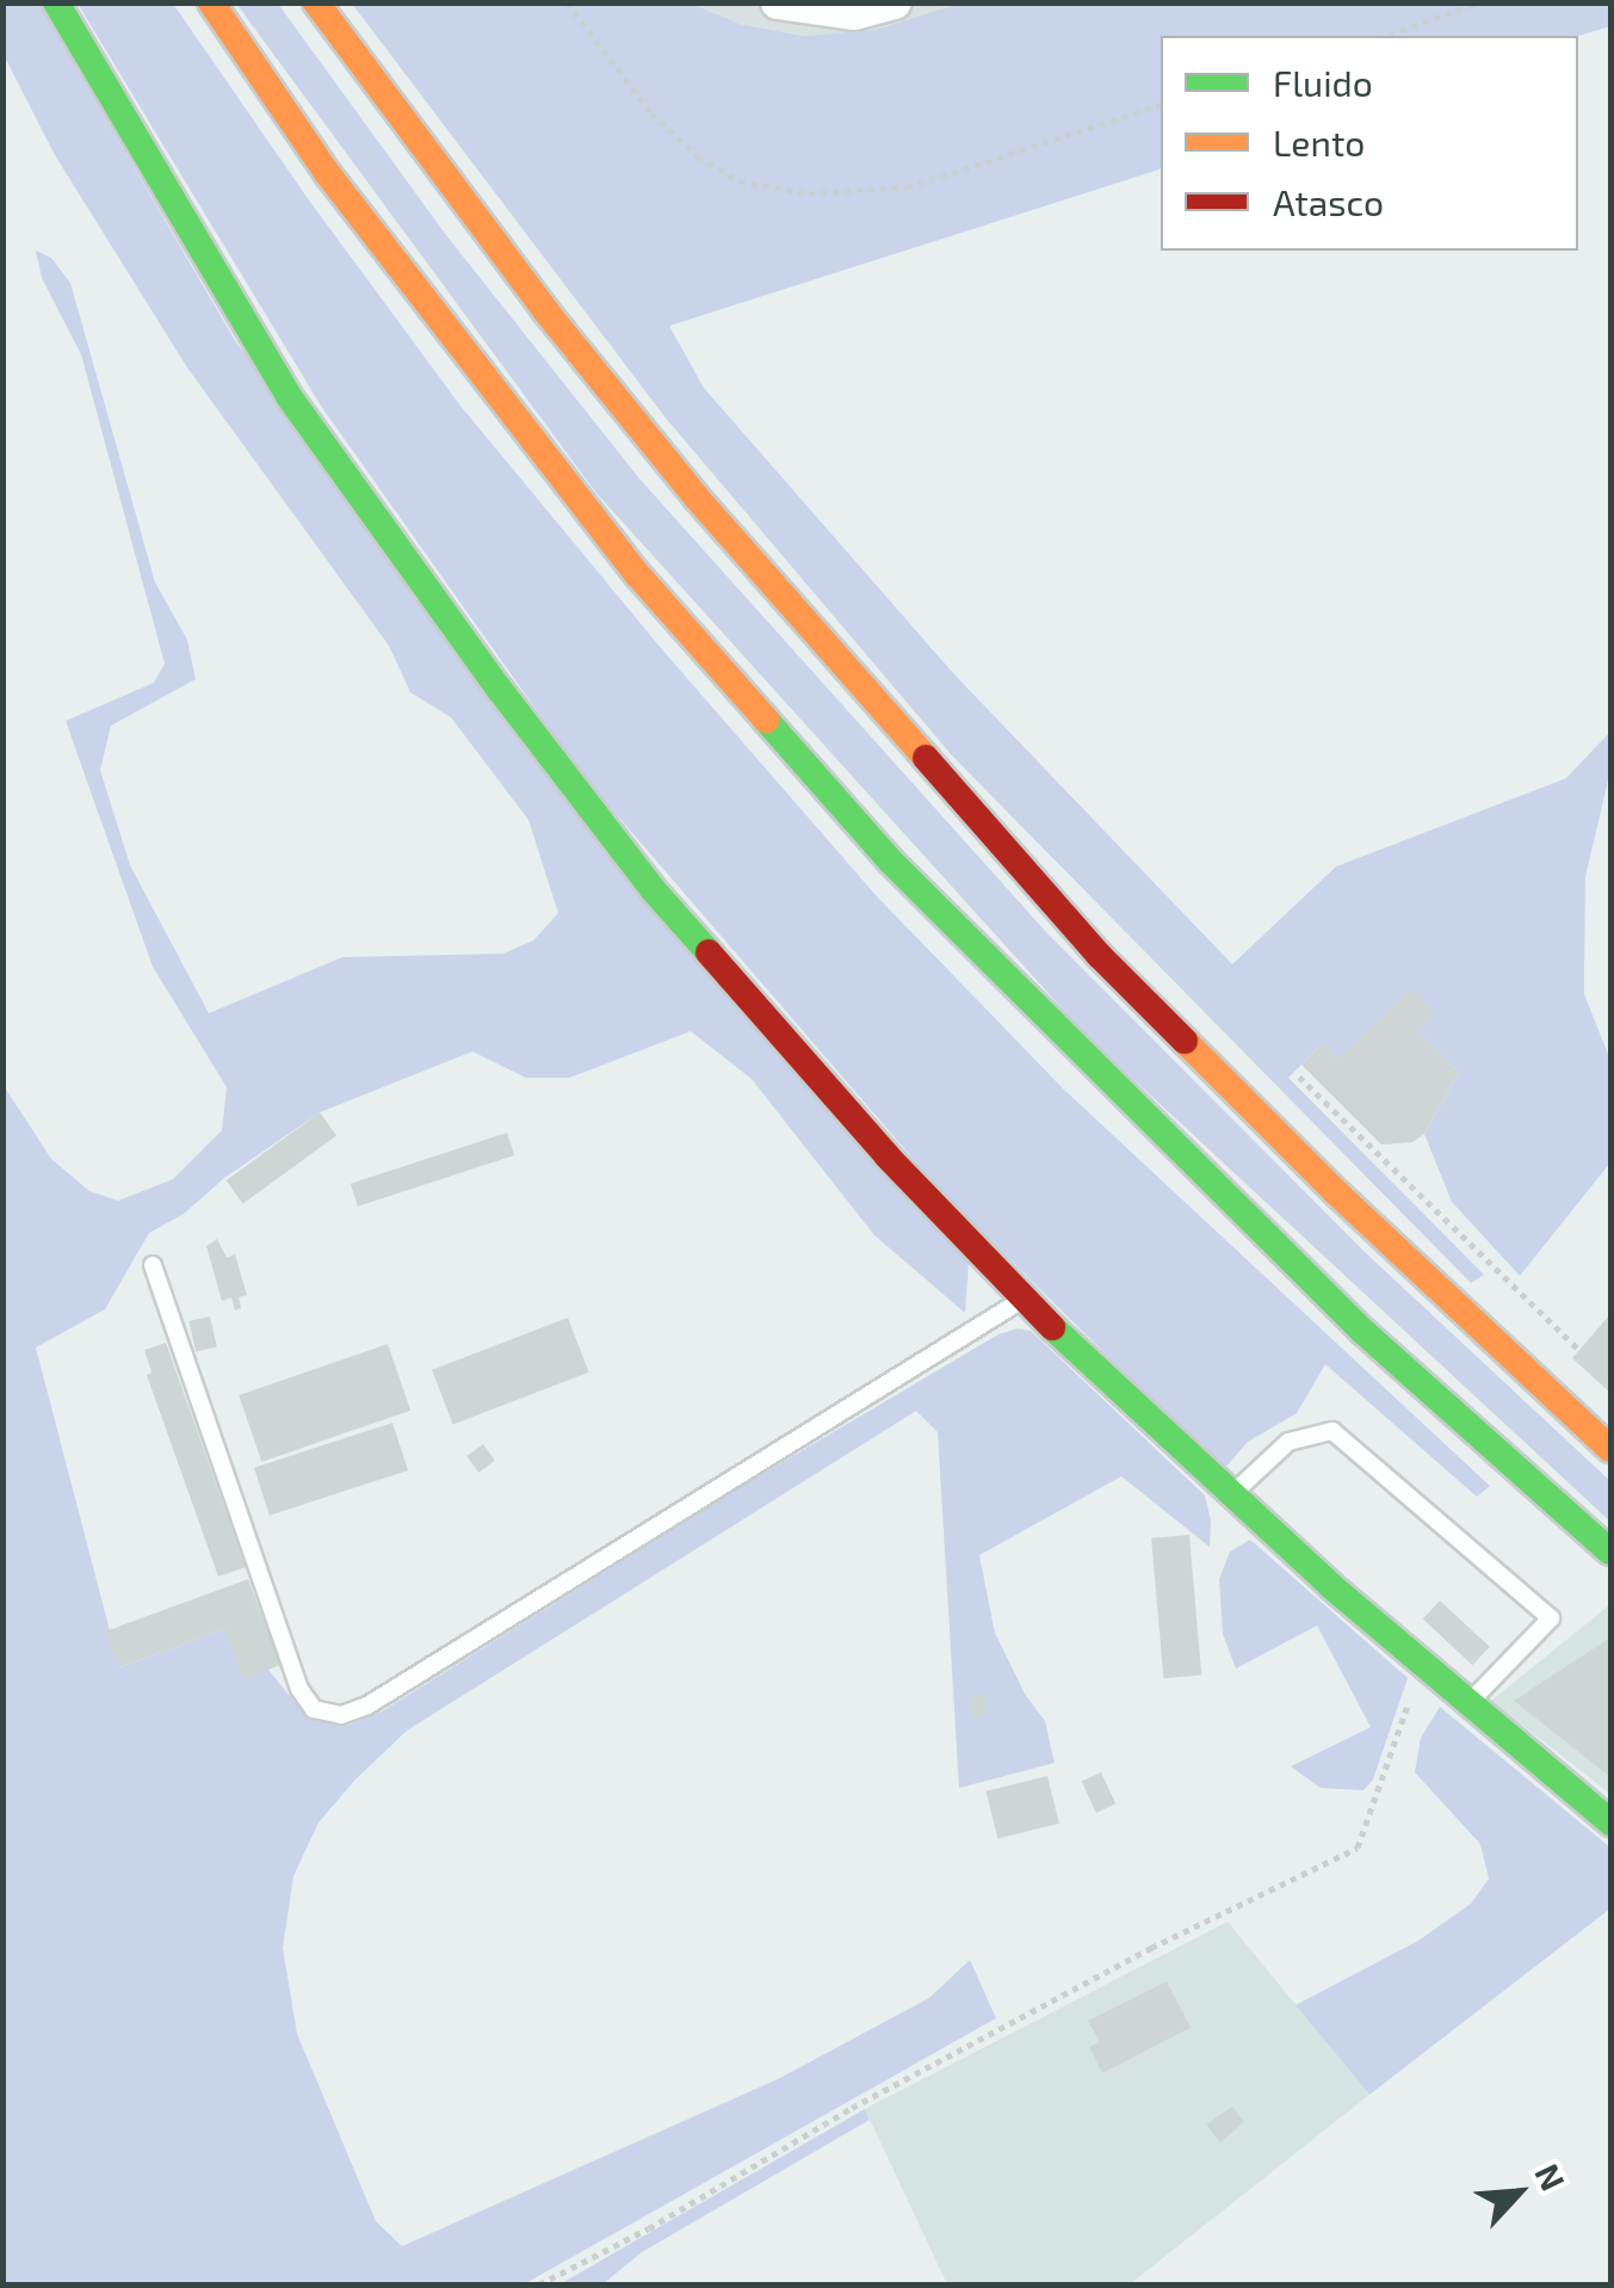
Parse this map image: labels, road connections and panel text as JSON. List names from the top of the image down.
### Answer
{
  "legend": ["Fluido", "Lento", "Atasco"],
  "north": "top right"
}
